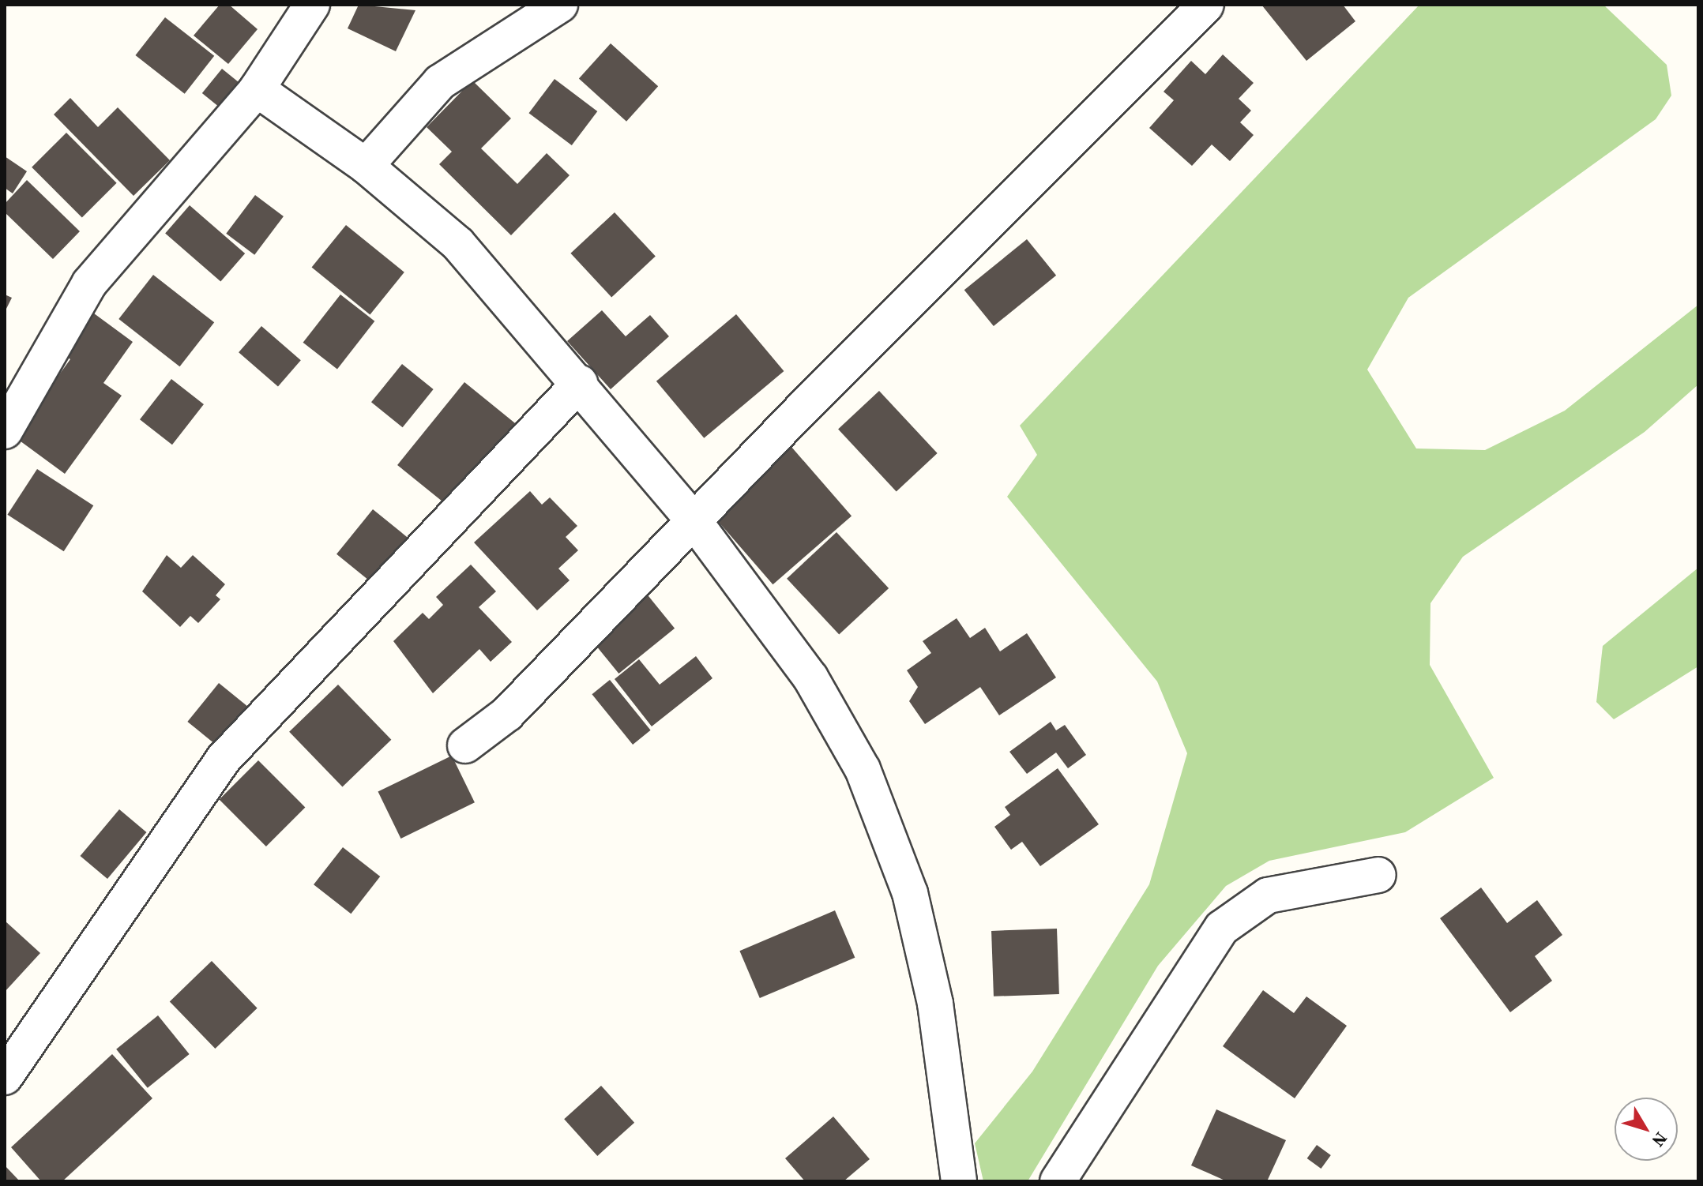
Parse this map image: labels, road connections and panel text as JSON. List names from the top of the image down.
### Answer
{
  "north": "bottom right"
}
